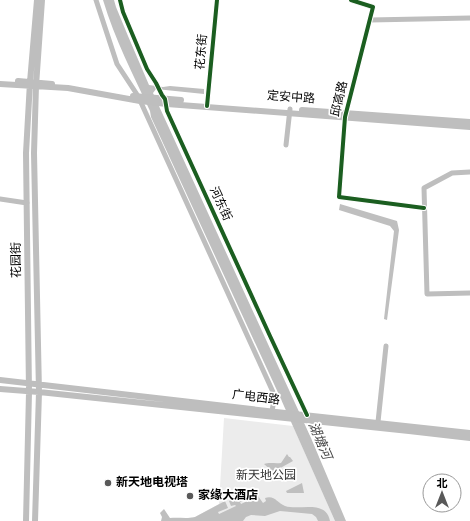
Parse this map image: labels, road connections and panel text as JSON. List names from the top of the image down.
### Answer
{
  "streets": {
    "main road": ["定安中路", "花园街", "广电西路"],
    "street": ["花东街", "邱高路", "河东街"]
  },
  "crossings": [
    ["花东街", "定安中路"],
    ["定安中路", "邱高路"],
    ["定安中路", "河东街"],
    ["河东街", "广电西路"],
    ["花园街", "广电西路"]
  ],
  "water": ["湖塘河"],
  "parks": ["新天地公园"],
  "places": ["新天地电视塔", "家缘大酒店"],
  "north": "top"
}
